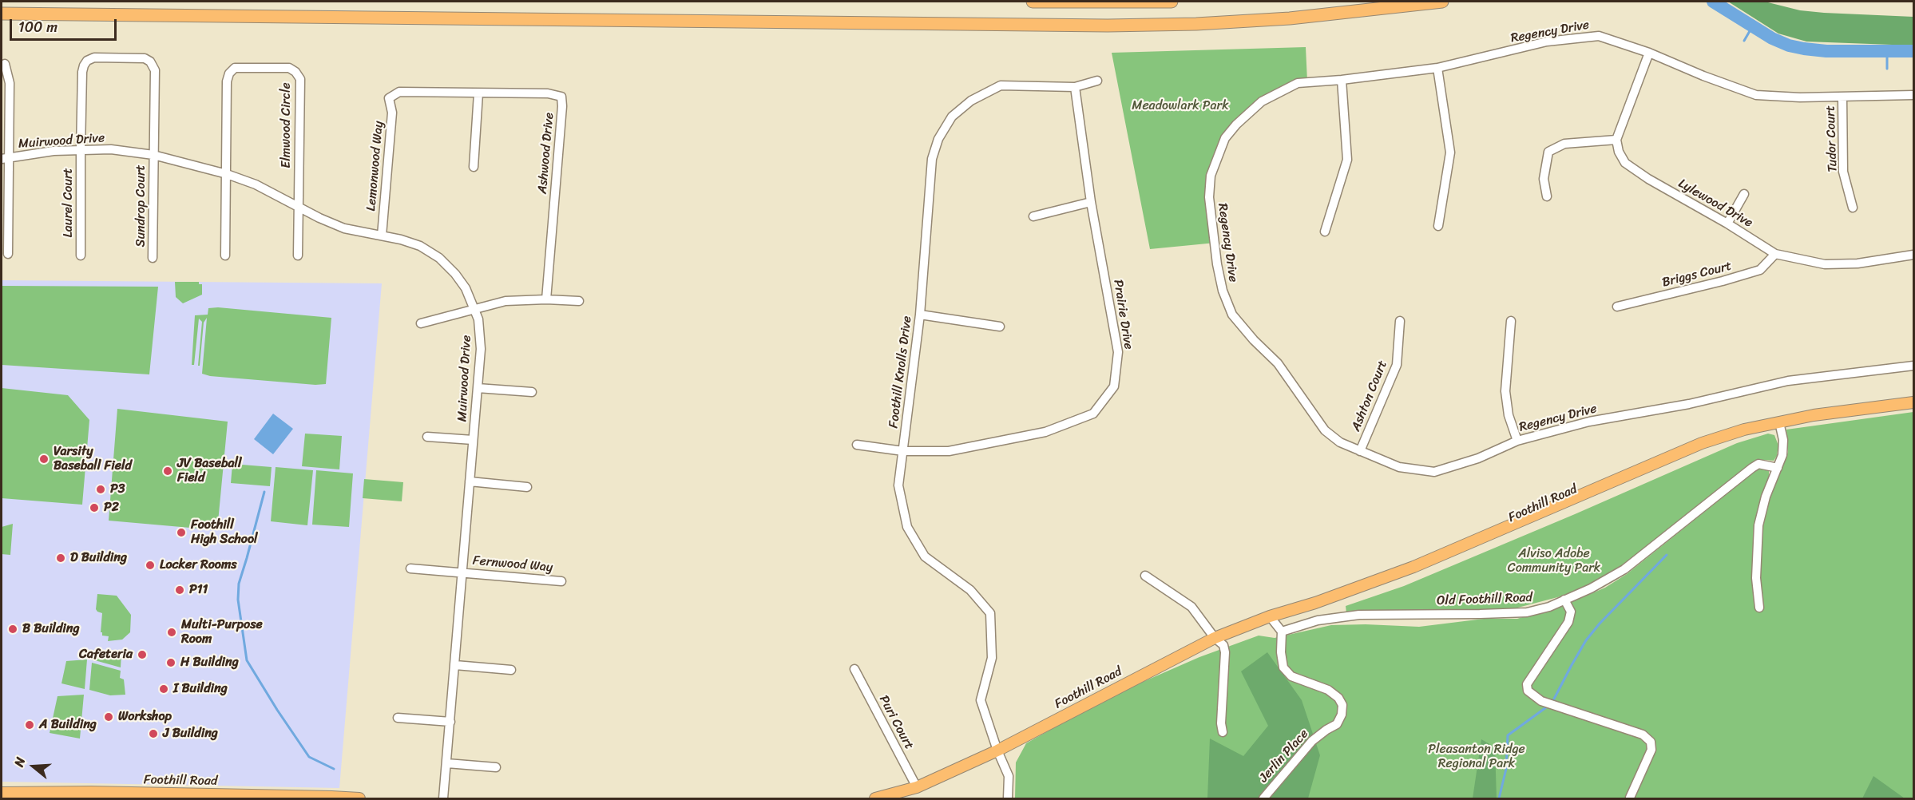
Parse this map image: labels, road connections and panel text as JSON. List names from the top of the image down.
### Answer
{
  "streets": {
    "main road": ["Foothill Road"],
    "street": [
      "Regency Drive",
      "Elmwood Circle",
      "Tudor Court",
      "Muirwood Drive",
      "Ashwood Drive",
      "Lemonwood Way",
      "Laurel Court",
      "Lylewood Drive",
      "Sundrop Court",
      "Briggs Court",
      "Prairie Drive",
      "Foothill Knolls Drive",
      "Ashton Court",
      "Fernwood Way",
      "Old Foothill Road",
      "Puri Court",
      "Jerlin Place"
    ]
  },
  "crossings": [
    ["Regency Drive", "Tudor Court"],
    ["Regency Drive", "Ashton Court"],
    ["Elmwood Circle", "Muirwood Drive"],
    ["Muirwood Drive", "Lemonwood Way"],
    ["Muirwood Drive", "Laurel Court"],
    ["Muirwood Drive", "Sundrop Court"],
    ["Muirwood Drive", "Fernwood Way"],
    ["Ashwood Drive", "Lemonwood Way"],
    ["Laurel Court", "Sundrop Court"],
    ["Lylewood Drive", "Briggs Court"],
    ["Prairie Drive", "Foothill Knolls Drive"],
    ["Foothill Knolls Drive", "Foothill Road"],
    ["Foothill Road", "Puri Court"],
    ["Old Foothill Road", "Jerlin Place"]
  ],
  "parks": ["Meadowlark Park", "Alviso Adobe Community Park", "Pleasanton Ridge Regional Park"],
  "places": [
    "Varsity Baseball Field",
    "JV Baseball Field",
    "P3",
    "P2",
    "Foothill High School",
    "D Building",
    "Locker Rooms",
    "P11",
    "B Building",
    "Multi-Purpose Room",
    "Cafeteria",
    "H Building",
    "I Building",
    "Workshop",
    "A Building",
    "J Building"
  ],
  "scale_bar": "100 m",
  "north": "left"
}
